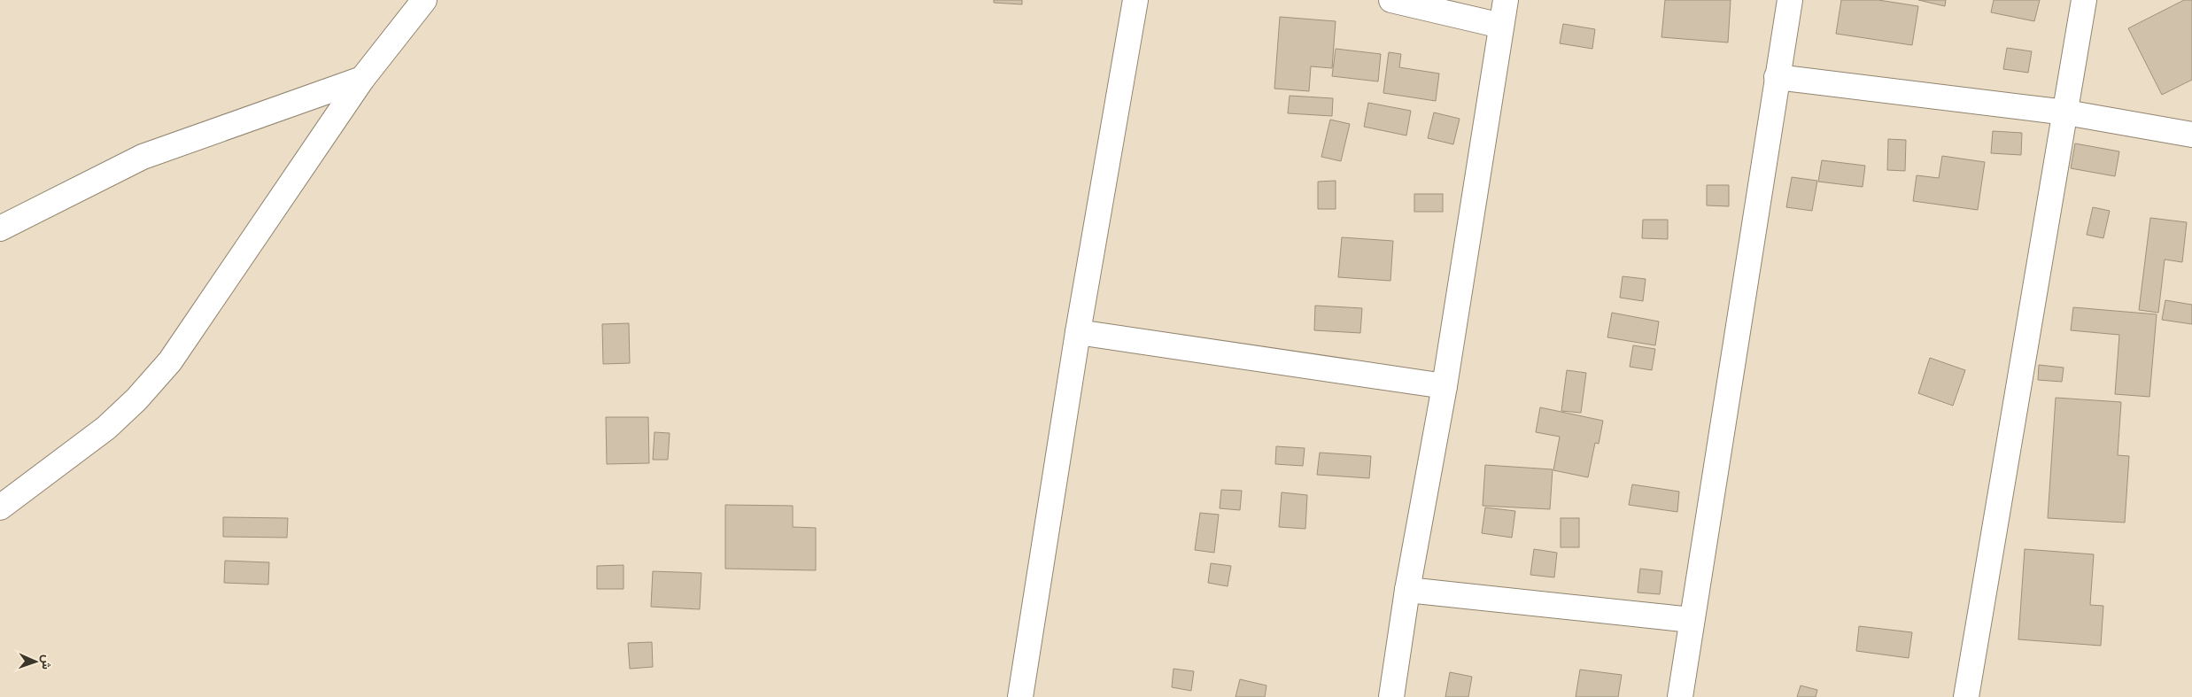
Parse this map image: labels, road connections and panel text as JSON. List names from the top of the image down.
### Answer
{
  "north": "right"
}
